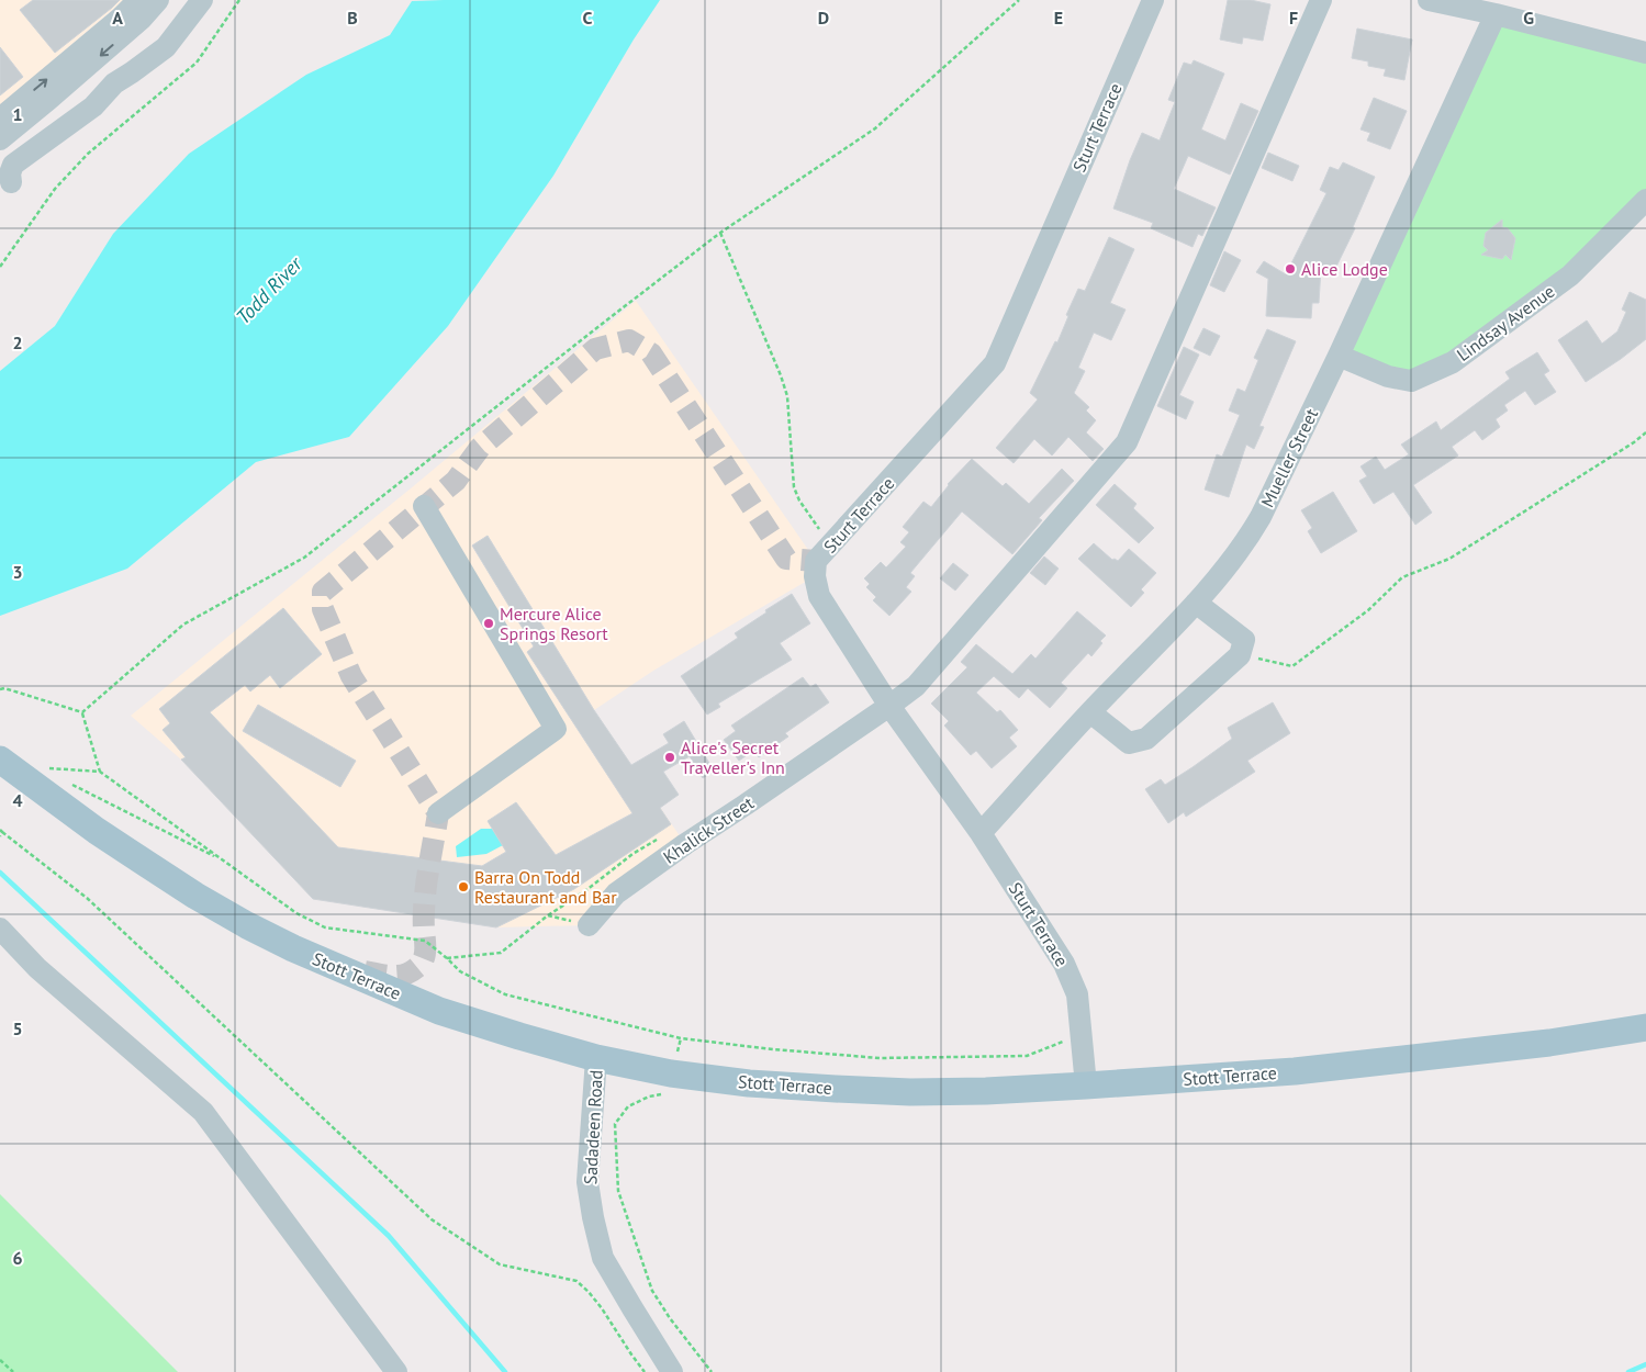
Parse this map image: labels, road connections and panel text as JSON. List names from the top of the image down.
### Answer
{
  "streets": {
    "main road": ["Stott Terrace"],
    "street": [
      "Sturt Terrace",
      "Lindsay Avenue",
      "Mueller Street",
      "Khalick Street",
      "Sadadeen Road"
    ]
  },
  "crossings": [
    ["Sturt Terrace", "Mueller Street"],
    ["Sturt Terrace", "Khalick Street"],
    ["Sturt Terrace", "Stott Terrace"],
    ["Lindsay Avenue", "Mueller Street"],
    ["Stott Terrace", "Sadadeen Road"]
  ],
  "water": ["Todd River"],
  "places": [
    "Alice Lodge",
    "Mercure Alice Springs Resort",
    "Alice's Secret Traveller's Inn",
    "Barra On Todd Restaurant and Bar"
  ],
  "grid": {
    "columns": [
      "A",
      "B",
      "C",
      "D",
      "E",
      "F",
      "G"
    ],
    "rows": [
      "1",
      "2",
      "3",
      "4",
      "5",
      "6"
    ]
  }
}
